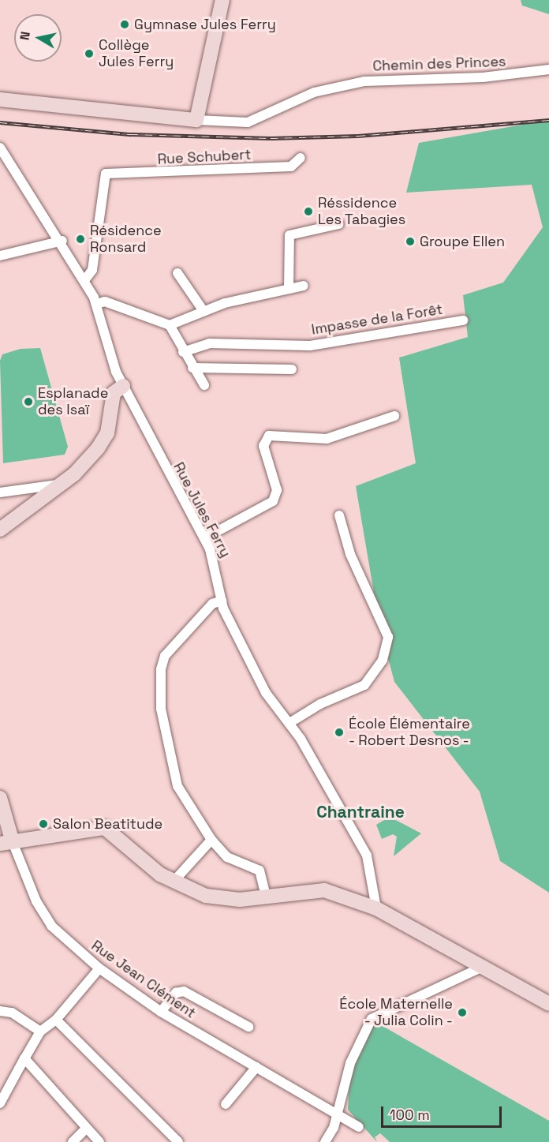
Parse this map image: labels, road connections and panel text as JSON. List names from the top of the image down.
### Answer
{
  "streets": {
    "street": [
      "Chemin des Princes",
      "Rue Schubert",
      "Impasse de la Forêt",
      "Rue Jules Ferry",
      "Rue Jean Clément"
    ]
  },
  "districts": ["Chantraine"],
  "places": [
    "Gymnase Jules Ferry",
    "Collège Jules Ferry",
    "Réssidence Les Tabagies",
    "Résidence Ronsard",
    "Groupe Ellen",
    "Esplanade des Isaï",
    "École Élémentaire - Robert Desnos -",
    "Salon Beatitude",
    "École Maternelle - Julia Colin -"
  ],
  "scale_bar": "100 m",
  "north": "left"
}
